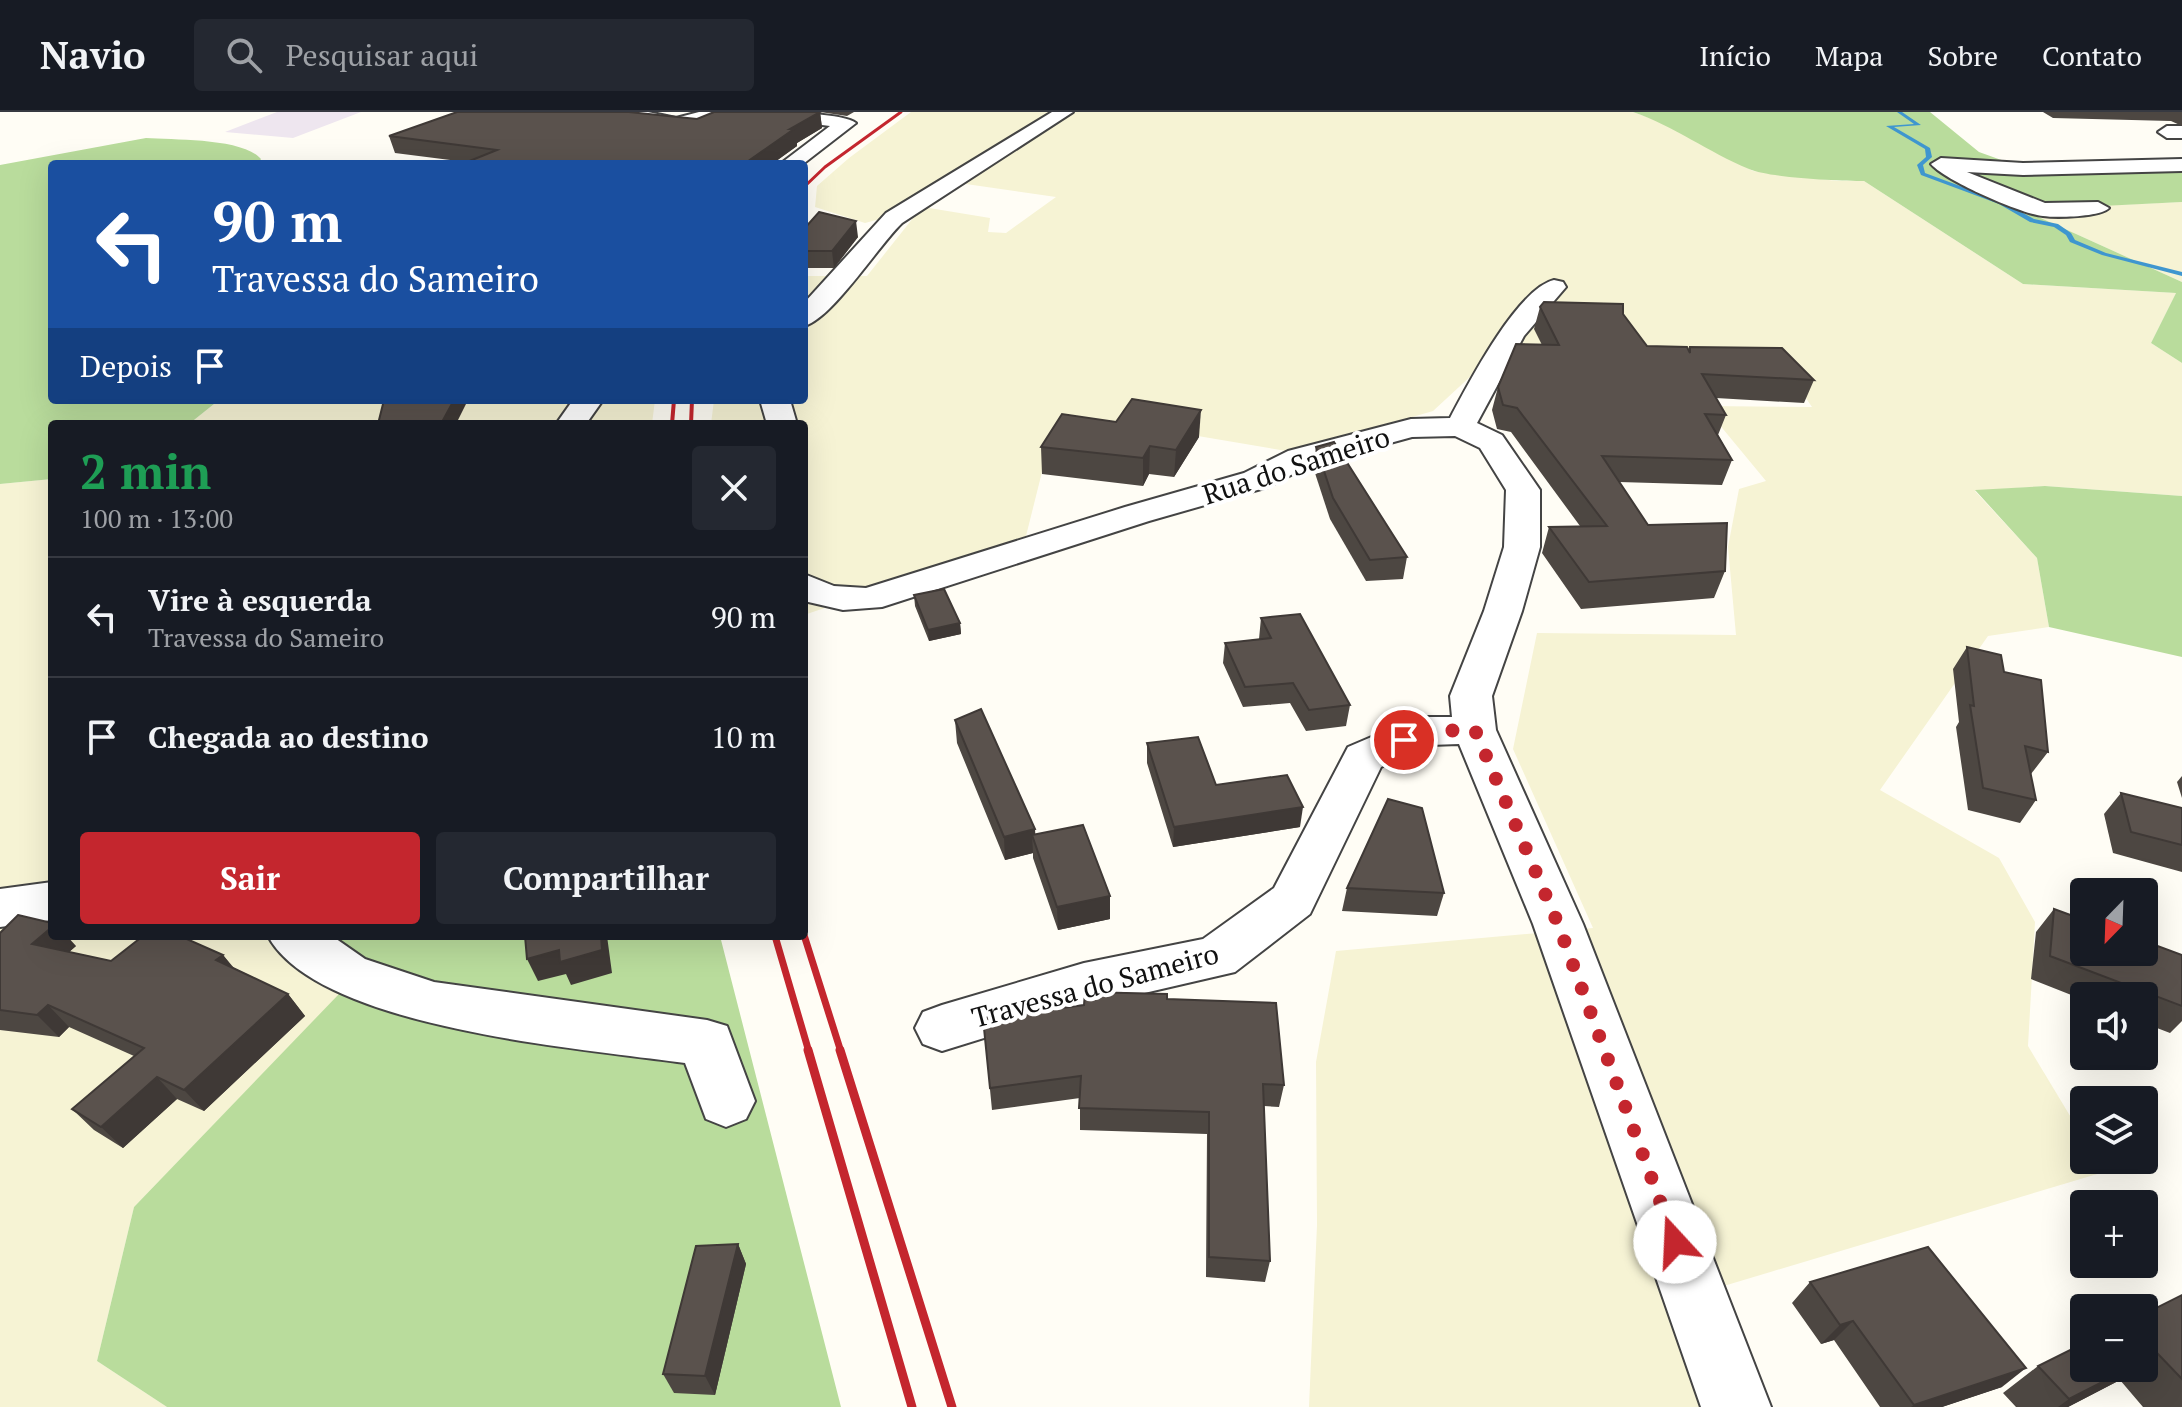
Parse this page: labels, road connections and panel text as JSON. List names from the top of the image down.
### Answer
{
  "streets": {
    "street": ["Rua do Sameiro", "Travessa do Sameiro"]
  },
  "north": "bottom left",
  "page": {
    "header": "Navio",
    "search": "Pesquisar aqui",
    "nav": [
      "Início",
      "Mapa",
      "Sobre",
      "Contato"
    ],
    "turn": ["90 m", "Travessa do Sameiro"],
    "then": "Depois",
    "heading": ["2 min", "100 m · 13:00"],
    "list": [
      {
        "name": "Vire à esquerda",
        "note": "Travessa do Sameiro",
        "value": "90 m"
      },
      {
        "name": "Chegada ao destino",
        "value": "10 m"
      }
    ],
    "buttons": ["Sair", "Compartilhar"],
    "map_buttons": ["+", "−"]
  }
}
